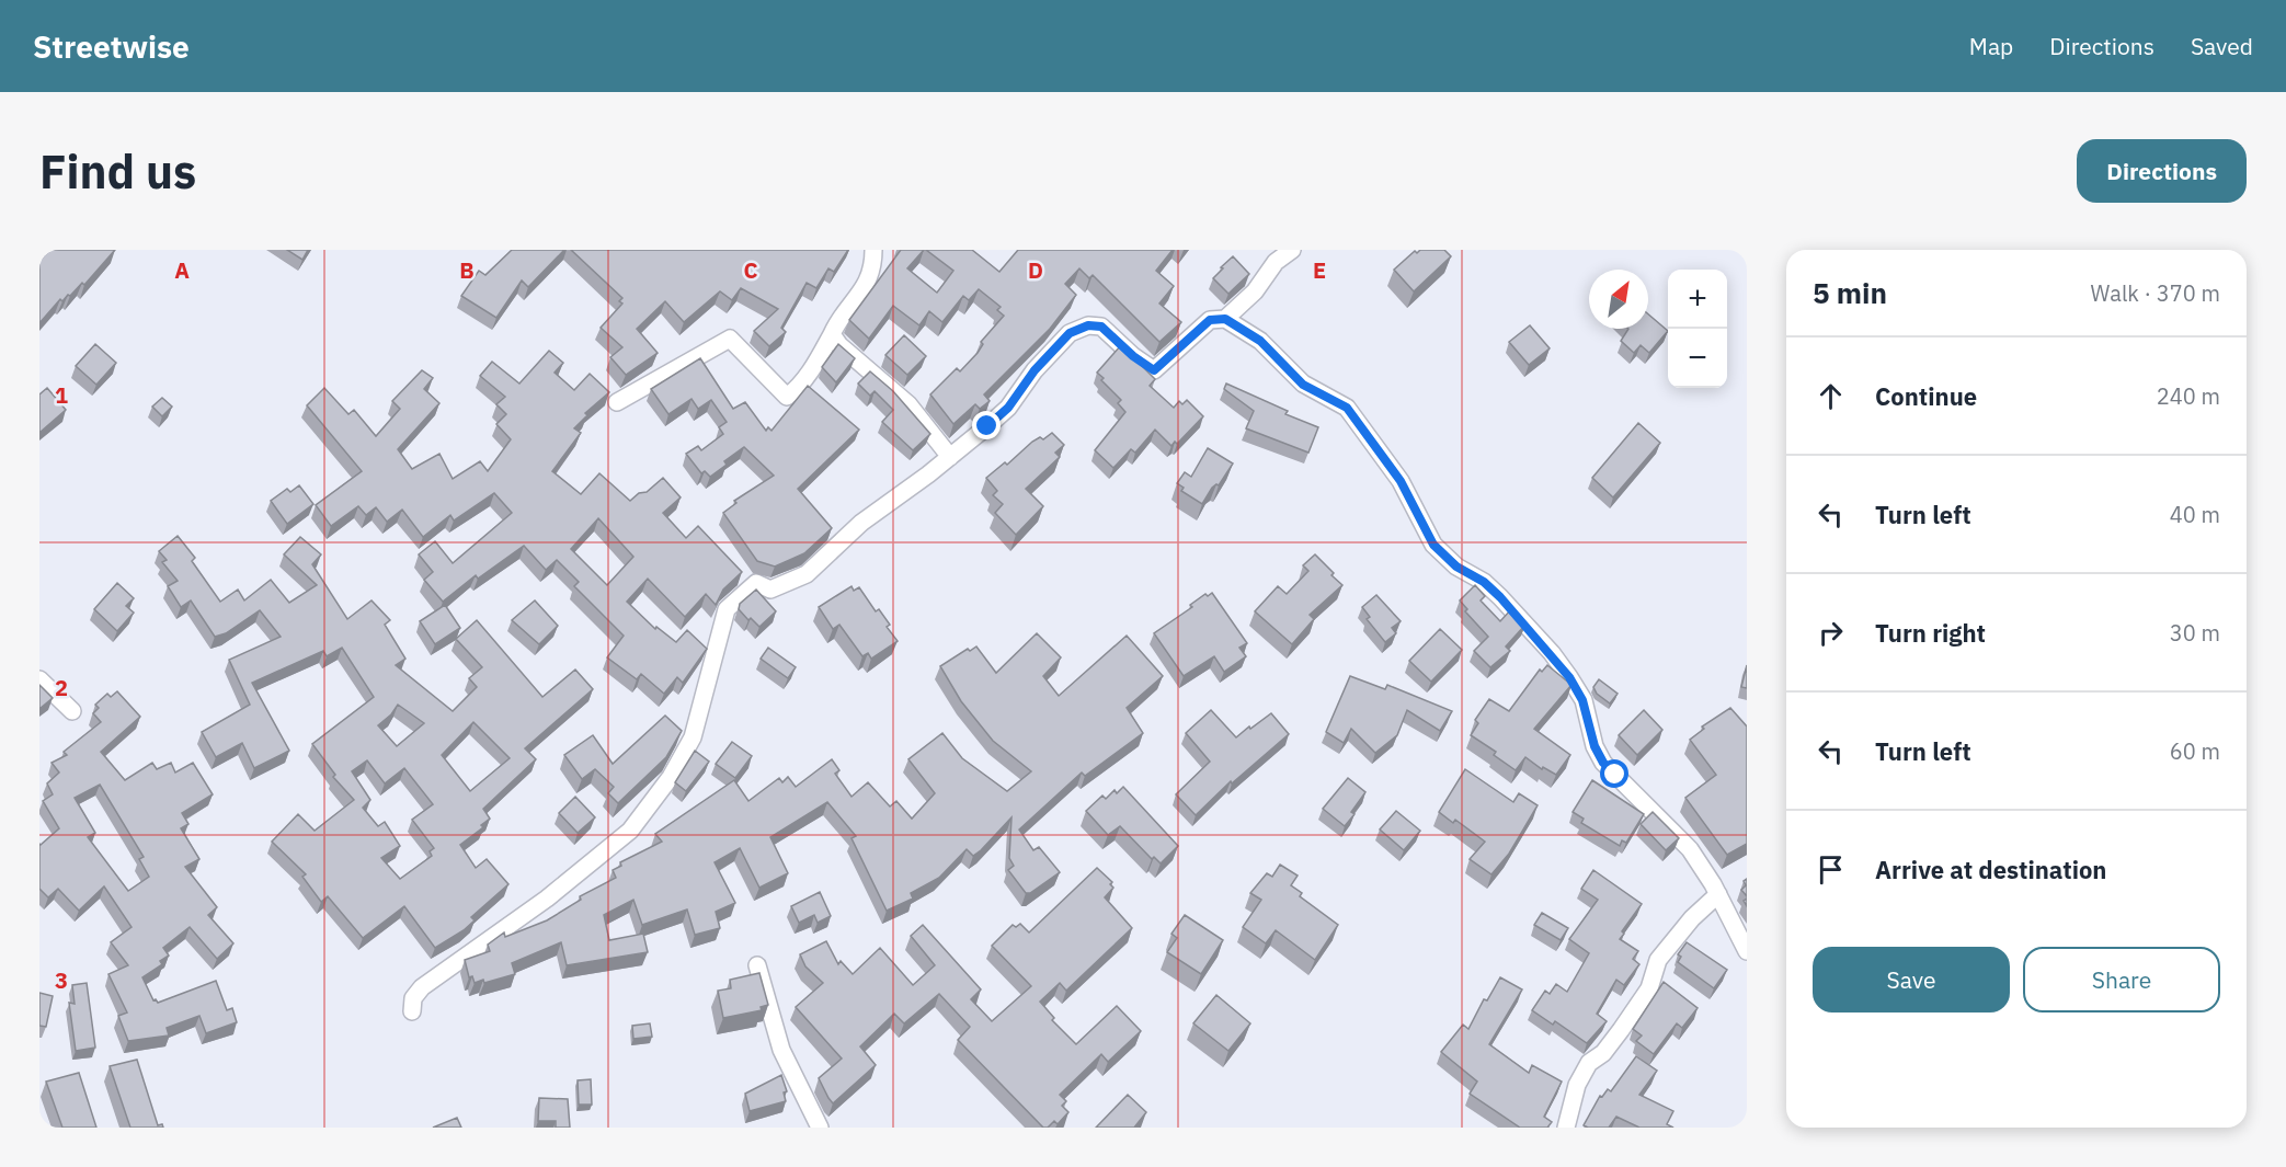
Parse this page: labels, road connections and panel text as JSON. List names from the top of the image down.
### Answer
{
  "north": "top right",
  "page": {
    "header": "Streetwise",
    "nav": ["Map", "Directions", "Saved"],
    "buttons": [
      "Directions",
      ["Save", "Share"]
    ],
    "title": "Find us",
    "heading": ["5 min", "Walk · 370 m"],
    "map_buttons": ["+", "−"],
    "list": [
      ["Continue", "240 m"],
      ["Turn left", "40 m"],
      ["Turn right", "30 m"],
      ["Turn left", "60 m"],
      "Arrive at destination"
    ]
  },
  "grid": {
    "columns": [
      "A",
      "B",
      "C",
      "D",
      "E"
    ],
    "rows": ["1", "2", "3"]
  }
}
